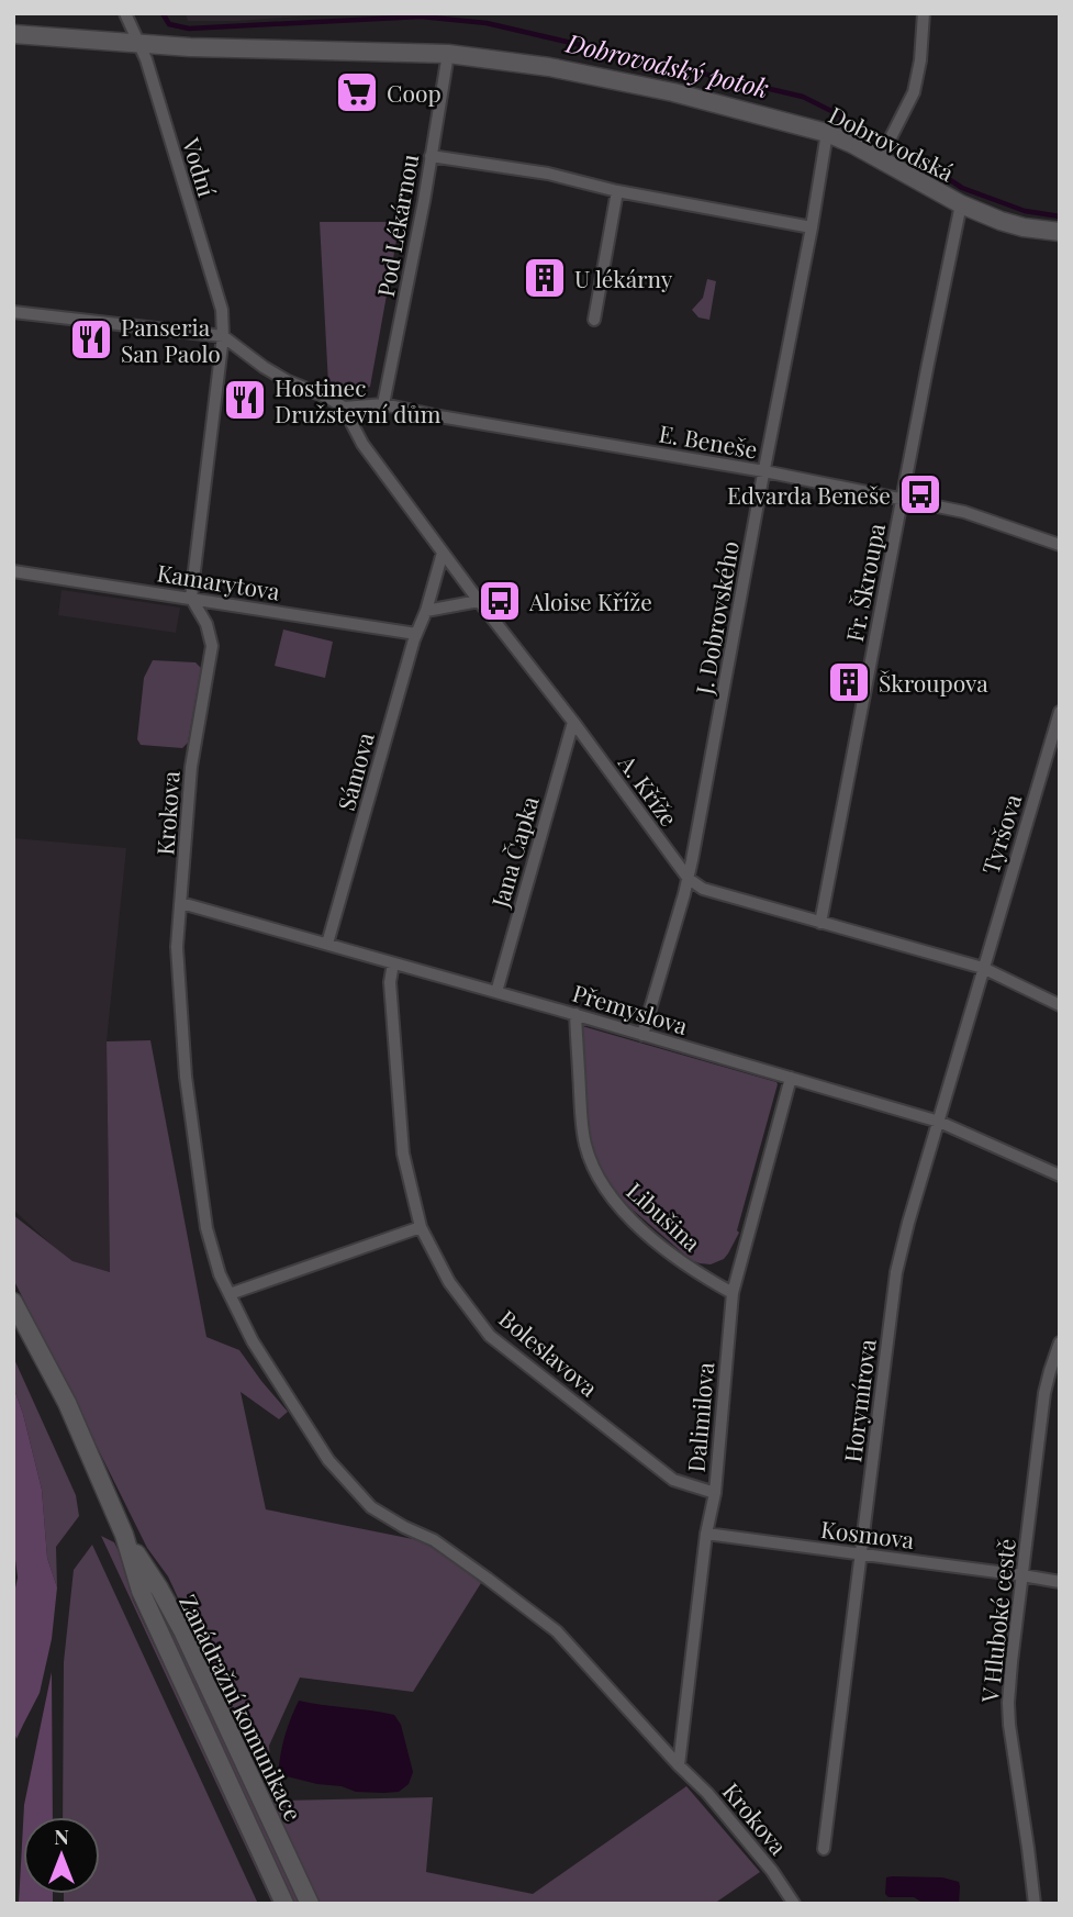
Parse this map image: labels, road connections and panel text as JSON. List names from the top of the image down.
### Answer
{
  "streets": {
    "main road": ["Dobrovodská", "Zanádražní komunikace"],
    "street": [
      "Vodní",
      "Pod Lékárnou",
      "E. Beneše",
      "Kamarytova",
      "Fr. Škroupa",
      "J. Dobrovského",
      "Sámova",
      "A. Kříže",
      "Krokova",
      "Tyršova",
      "Jana Čapka",
      "Přemyslova",
      "Libušina",
      "Boleslavova",
      "Horymírova",
      "Dalimilova",
      "Kosmova",
      "V Hluboké cestě"
    ]
  },
  "crossings": [
    ["Dobrovodská", "Vodní"],
    ["Dobrovodská", "Pod Lékárnou"],
    ["Dobrovodská", "Fr. Škroupa"],
    ["Dobrovodská", "J. Dobrovského"],
    ["Pod Lékárnou", "E. Beneše"],
    ["E. Beneše", "Fr. Škroupa"],
    ["E. Beneše", "J. Dobrovského"],
    ["E. Beneše", "A. Kříže"],
    ["Kamarytova", "Sámova"],
    ["Kamarytova", "Krokova"],
    ["Fr. Škroupa", "A. Kříže"],
    ["J. Dobrovského", "A. Kříže"],
    ["J. Dobrovského", "Přemyslova"],
    ["Sámova", "A. Kříže"],
    ["Sámova", "Přemyslova"],
    ["A. Kříže", "Tyršova"],
    ["A. Kříže", "Jana Čapka"],
    ["A. Kříže", "Horymírova"],
    ["Krokova", "Přemyslova"],
    ["Krokova", "Dalimilova"],
    ["Tyršova", "Horymírova"],
    ["Jana Čapka", "Přemyslova"],
    ["Přemyslova", "Libušina"],
    ["Přemyslova", "Boleslavova"],
    ["Přemyslova", "Horymírova"],
    ["Přemyslova", "Dalimilova"],
    ["Libušina", "Dalimilova"],
    ["Boleslavova", "Dalimilova"],
    ["Horymírova", "Kosmova"],
    ["Dalimilova", "Kosmova"],
    ["Kosmova", "V Hluboké cestě"]
  ],
  "water": ["Dobrovodský potok"],
  "places": {
    "supermarket": ["Coop"],
    "building": ["U lékárny", "Škroupova"],
    "restaurant": ["Panseria San Paolo", "Hostinec Družstevní dům"],
    "bus stop": ["Edvarda Beneše", "Aloise Kříže"]
  },
  "north": "top"
}
